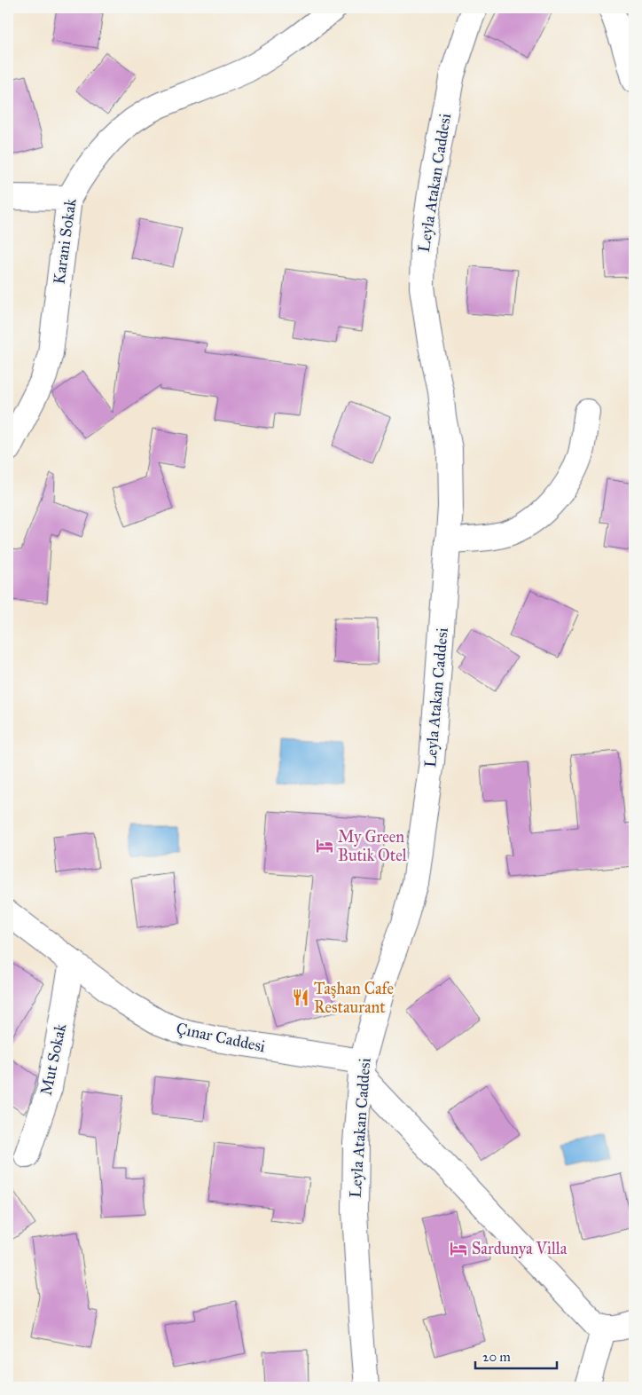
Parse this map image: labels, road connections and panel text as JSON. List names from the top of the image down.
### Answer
{
  "streets": {
    "street": [
      "Leyla Atakan Caddesi",
      "Karani Sokak",
      "Çınar Caddesi",
      "Mut Sokak"
    ]
  },
  "crossings": [
    ["Leyla Atakan Caddesi", "Çınar Caddesi"],
    ["Çınar Caddesi", "Mut Sokak"]
  ],
  "places": {
    "hotel": ["My Green Butik Otel", "Sardunya Villa"],
    "restaurant": ["Taşhan Cafe Restaurant"]
  },
  "scale_bar": "20 m"
}
